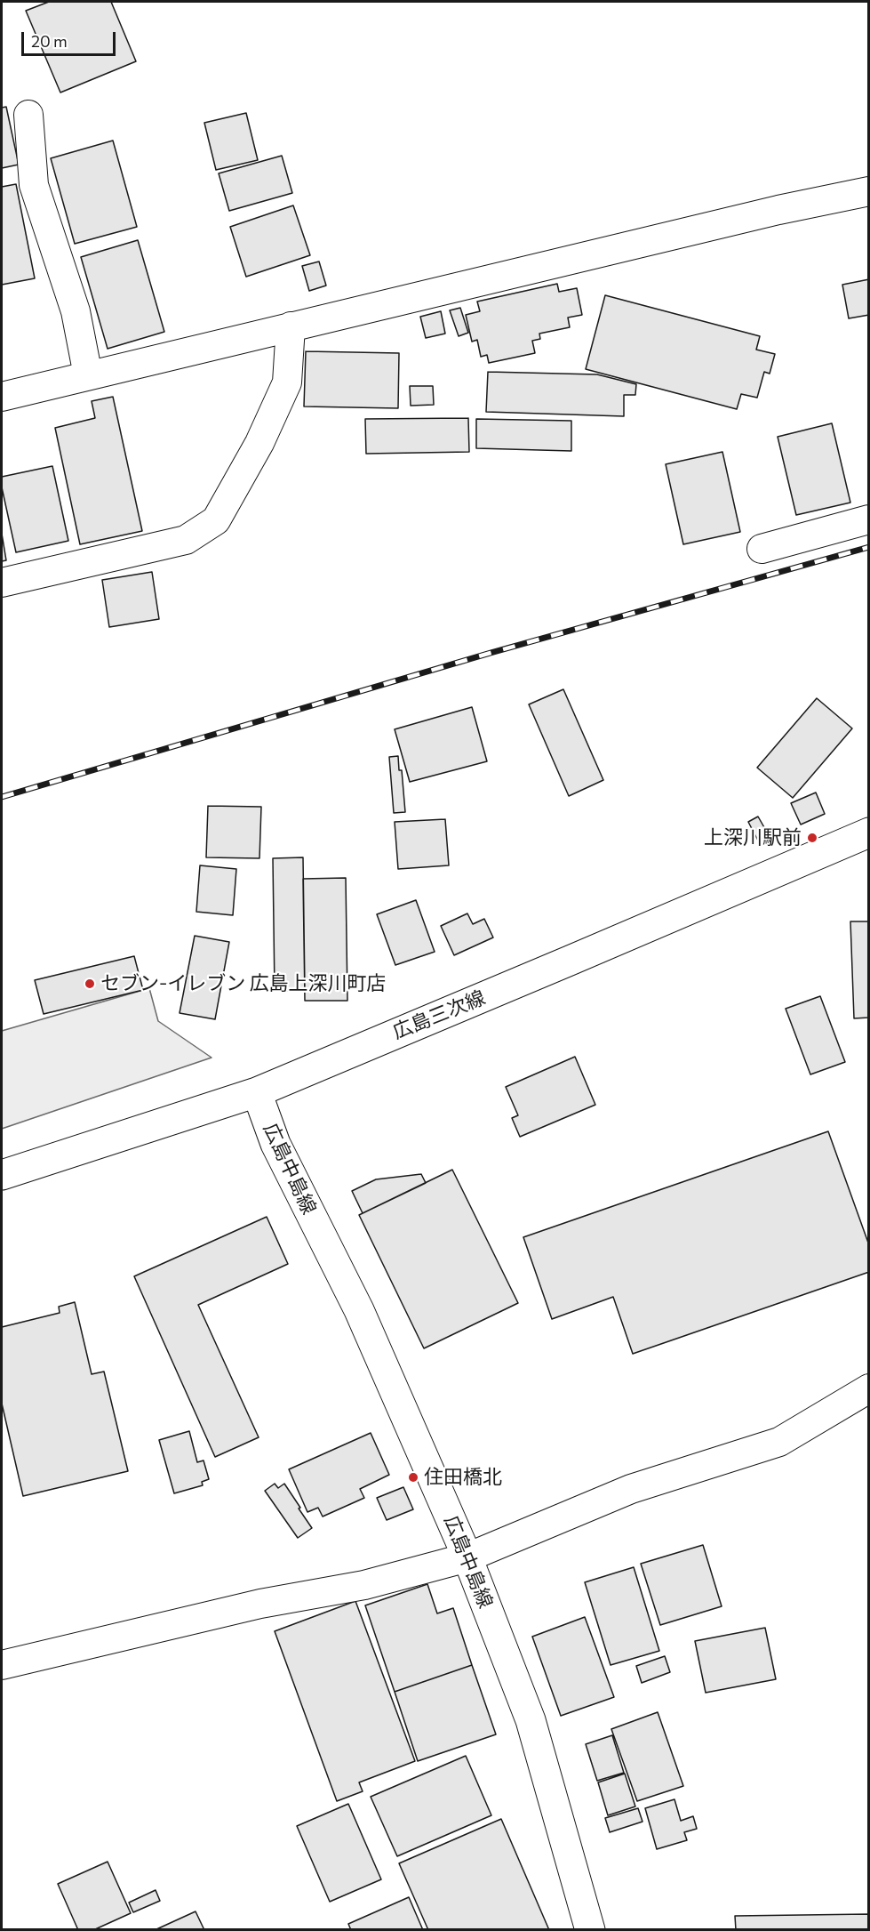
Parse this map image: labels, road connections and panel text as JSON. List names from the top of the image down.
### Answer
{
  "streets": {
    "main road": ["広島三次線", "広島中島線"]
  },
  "crossings": [
    ["広島三次線", "広島中島線"]
  ],
  "places": ["上深川駅前", "セブン-イレブン 広島上深川町店", "住田橋北"],
  "scale_bar": "20 m"
}
